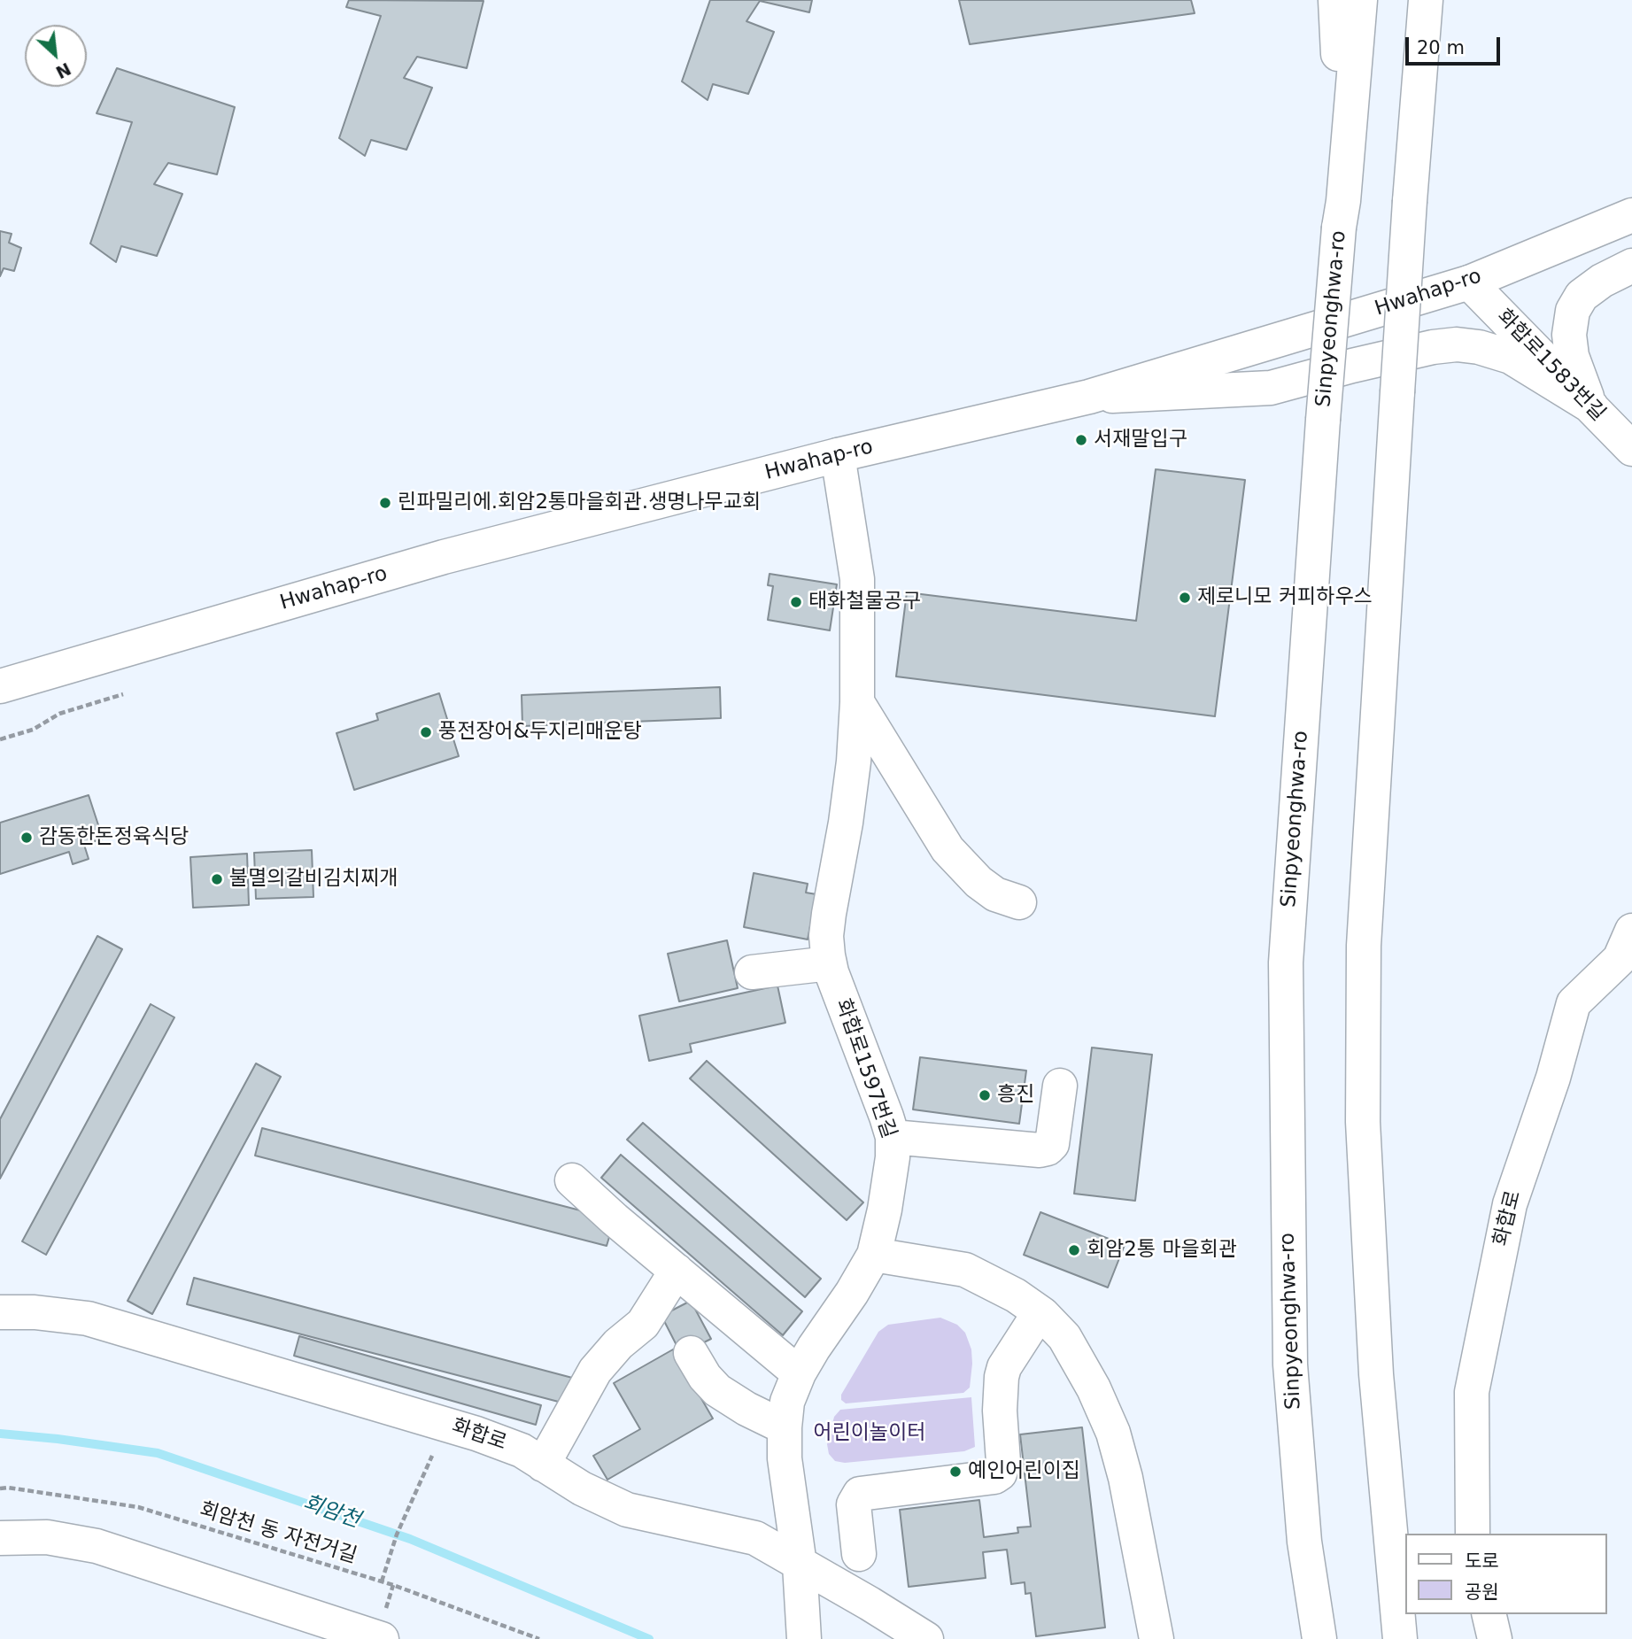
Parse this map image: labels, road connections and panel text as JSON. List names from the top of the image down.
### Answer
{
  "streets": {
    "main road": [
      "Hwahap-ro",
      "Sinpyeonghwa-ro",
      "화합로1583번길",
      "화합로1597번길",
      "화합로"
    ],
    "path": ["회암천 동 자전거길"]
  },
  "crossings": [
    ["Hwahap-ro", "화합로1583번길"],
    ["Hwahap-ro", "화합로1597번길"],
    ["화합로1597번길", "화합로"]
  ],
  "water": ["회암천"],
  "parks": ["어린이놀이터"],
  "places": [
    "서재말입구",
    "린파밀리에.회암2통마을회관.생명나무교회",
    "제로니모 커피하우스",
    "태화철물공구",
    "풍전장어&두지리매운탕",
    "감동한돈정육식당",
    "불멸의갈비김치찌개",
    "흥진",
    "회암2통 마을회관",
    "예인어린이집"
  ],
  "legend": ["도로", "공원"],
  "scale_bar": "20 m",
  "north": "bottom right"
}
